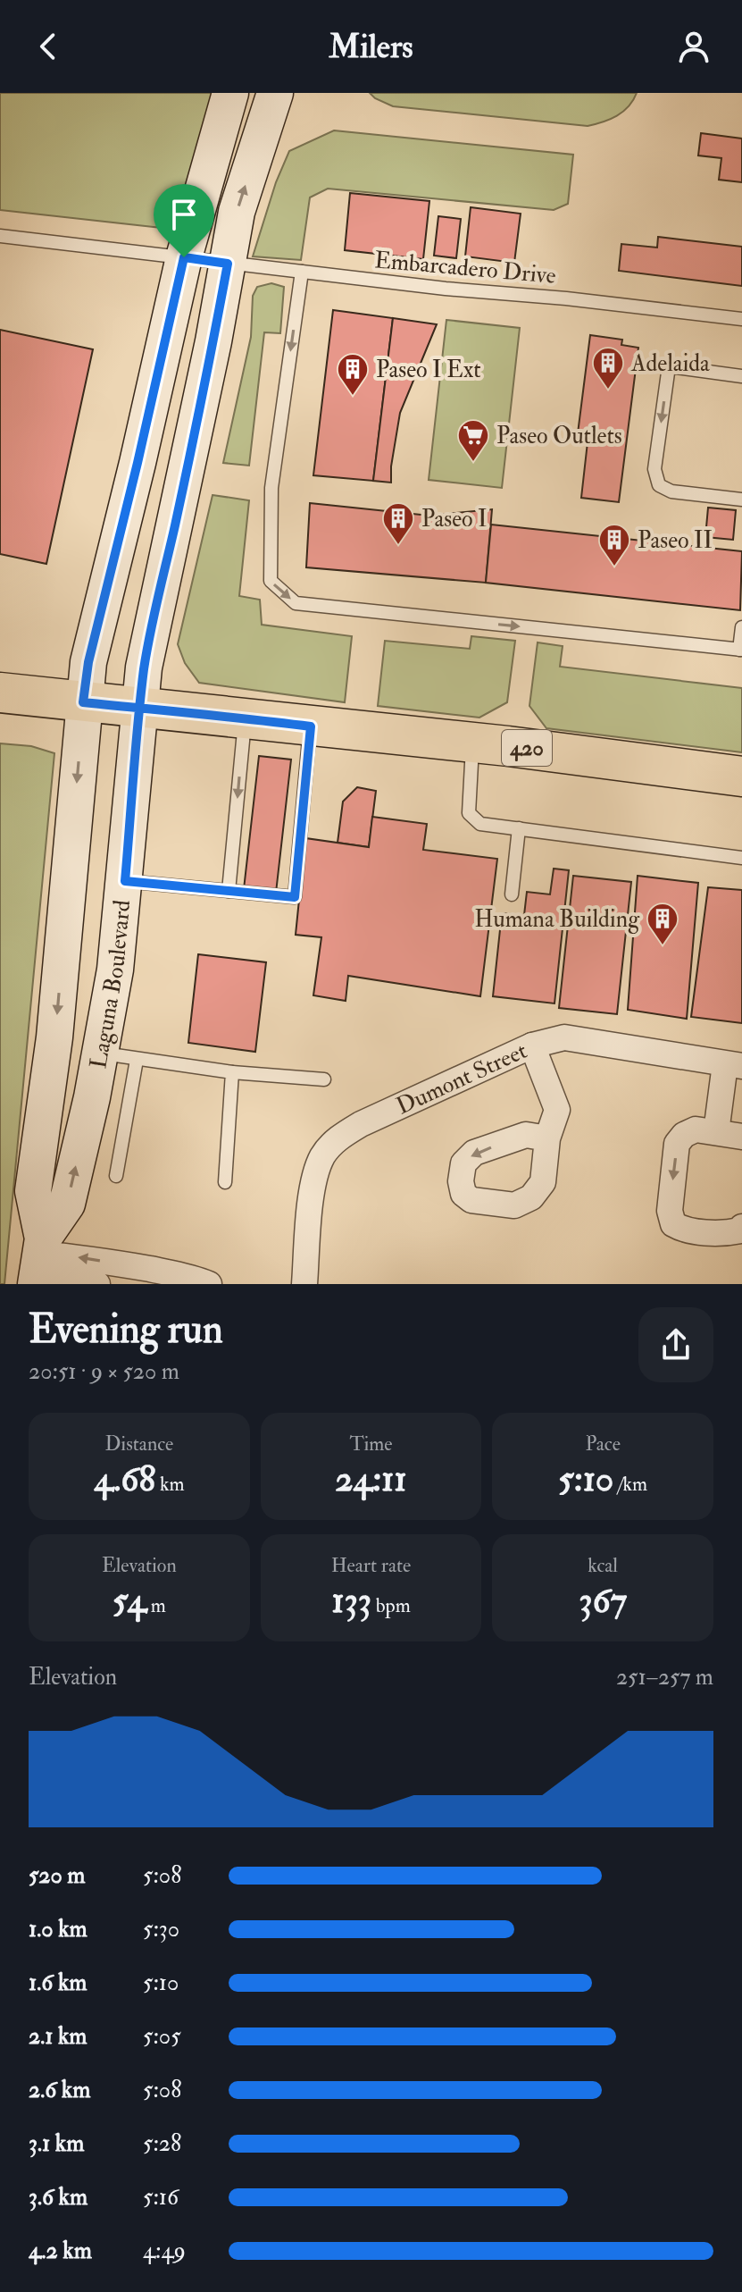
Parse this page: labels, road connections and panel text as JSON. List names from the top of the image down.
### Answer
{
  "streets": {
    "main road": ["420", "Laguna Boulevard"],
    "street": ["Dumont Street"],
    "lane": ["Embarcadero Drive"]
  },
  "crossings": [
    ["Embarcadero Drive", "Laguna Boulevard"],
    ["420", "Laguna Boulevard"]
  ],
  "places": {
    "building": [
      "Adelaida",
      "Paseo I Ext",
      "Paseo I",
      "Paseo II",
      "Humana Building"
    ],
    "supermarket": ["Paseo Outlets"]
  },
  "page": {
    "header": "Milers",
    "heading": ["Evening run", "20:51 · 9 × 520 m"],
    "stats": [
      ["Distance", "4.68 km"],
      ["Time", "24:11"],
      ["Pace", "5:10 /km"],
      ["Elevation", "54 m"],
      ["Heart rate", "133 bpm"],
      ["kcal", "367"]
    ],
    "chart": ["Elevation", "251–257 m"],
    "list": [
      {
        "name": "520 m",
        "note": "5:08"
      },
      {
        "name": "1.0 km",
        "note": "5:30"
      },
      {
        "name": "1.6 km",
        "note": "5:10"
      },
      {
        "name": "2.1 km",
        "note": "5:05"
      },
      {
        "name": "2.6 km",
        "note": "5:08"
      },
      {
        "name": "3.1 km",
        "note": "5:28"
      },
      {
        "name": "3.6 km",
        "note": "5:16"
      },
      {
        "name": "4.2 km",
        "note": "4:49"
      }
    ]
  }
}
